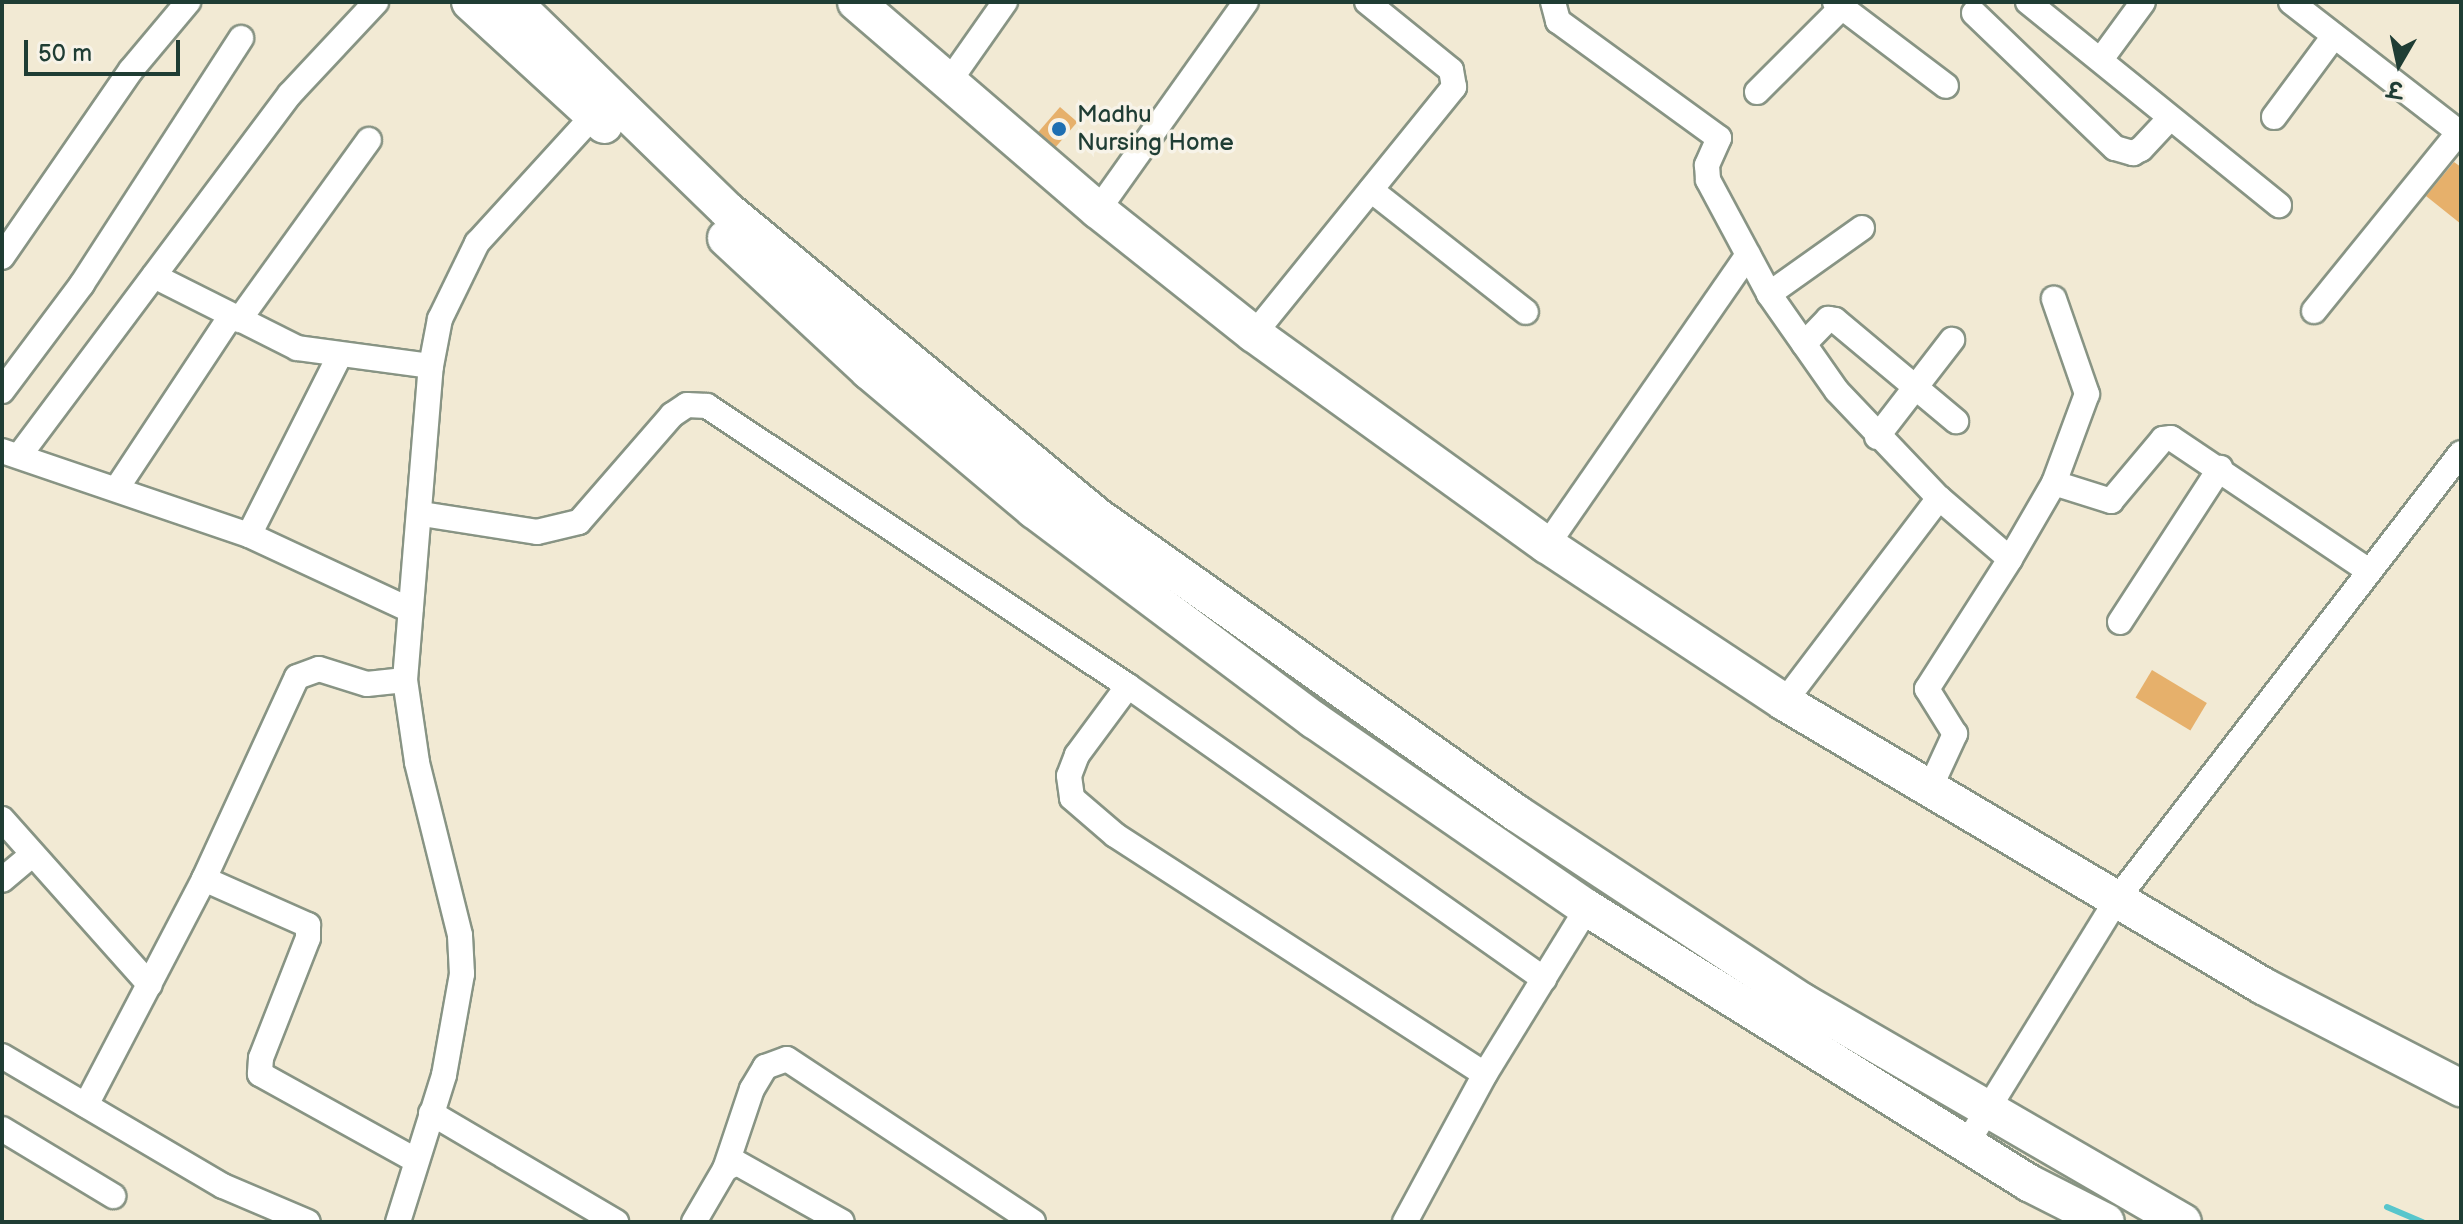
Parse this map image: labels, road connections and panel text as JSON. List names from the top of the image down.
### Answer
{
  "places": ["Madhu Nursing Home"],
  "scale_bar": "50 m",
  "north": "bottom"
}
